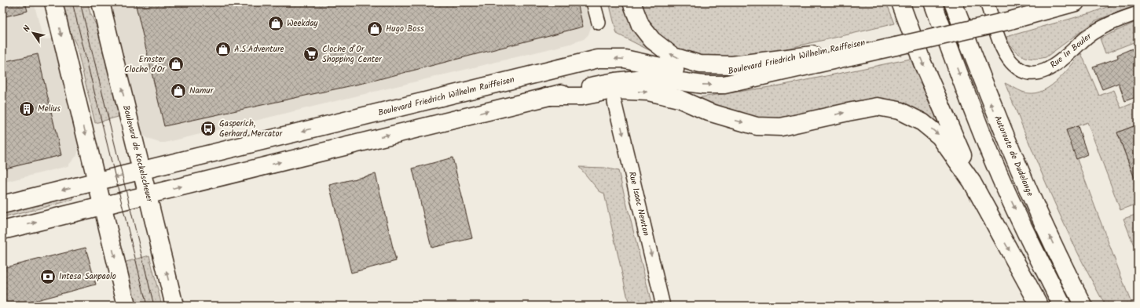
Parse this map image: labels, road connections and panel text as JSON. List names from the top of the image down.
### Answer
{
  "streets": {
    "main road": ["Boulevard Friedrich Wilhelm Raiffeisen", "Boulevard de Kockelscheuer", "Autoroute de Dudelange"],
    "street": ["Rue In Bouler", "Rue Isaac Newton"]
  },
  "crossings": [
    ["Boulevard Friedrich Wilhelm Raiffeisen", "Boulevard de Kockelscheuer"]
  ],
  "one_way": ["Rue Isaac Newton"],
  "places": {
    "shop": [
      "Weekday",
      "Hugo Boss",
      "A.S.Adventure",
      "Ernster Cloche d'Or",
      "Namur"
    ],
    "supermarket": ["Cloche d’Or Shopping Center"],
    "building": ["Melius"],
    "bus stop": ["Gasperich, Gerhard Mercator"],
    "bank": ["Intesa Sanpaolo"]
  },
  "north": "top left"
}
